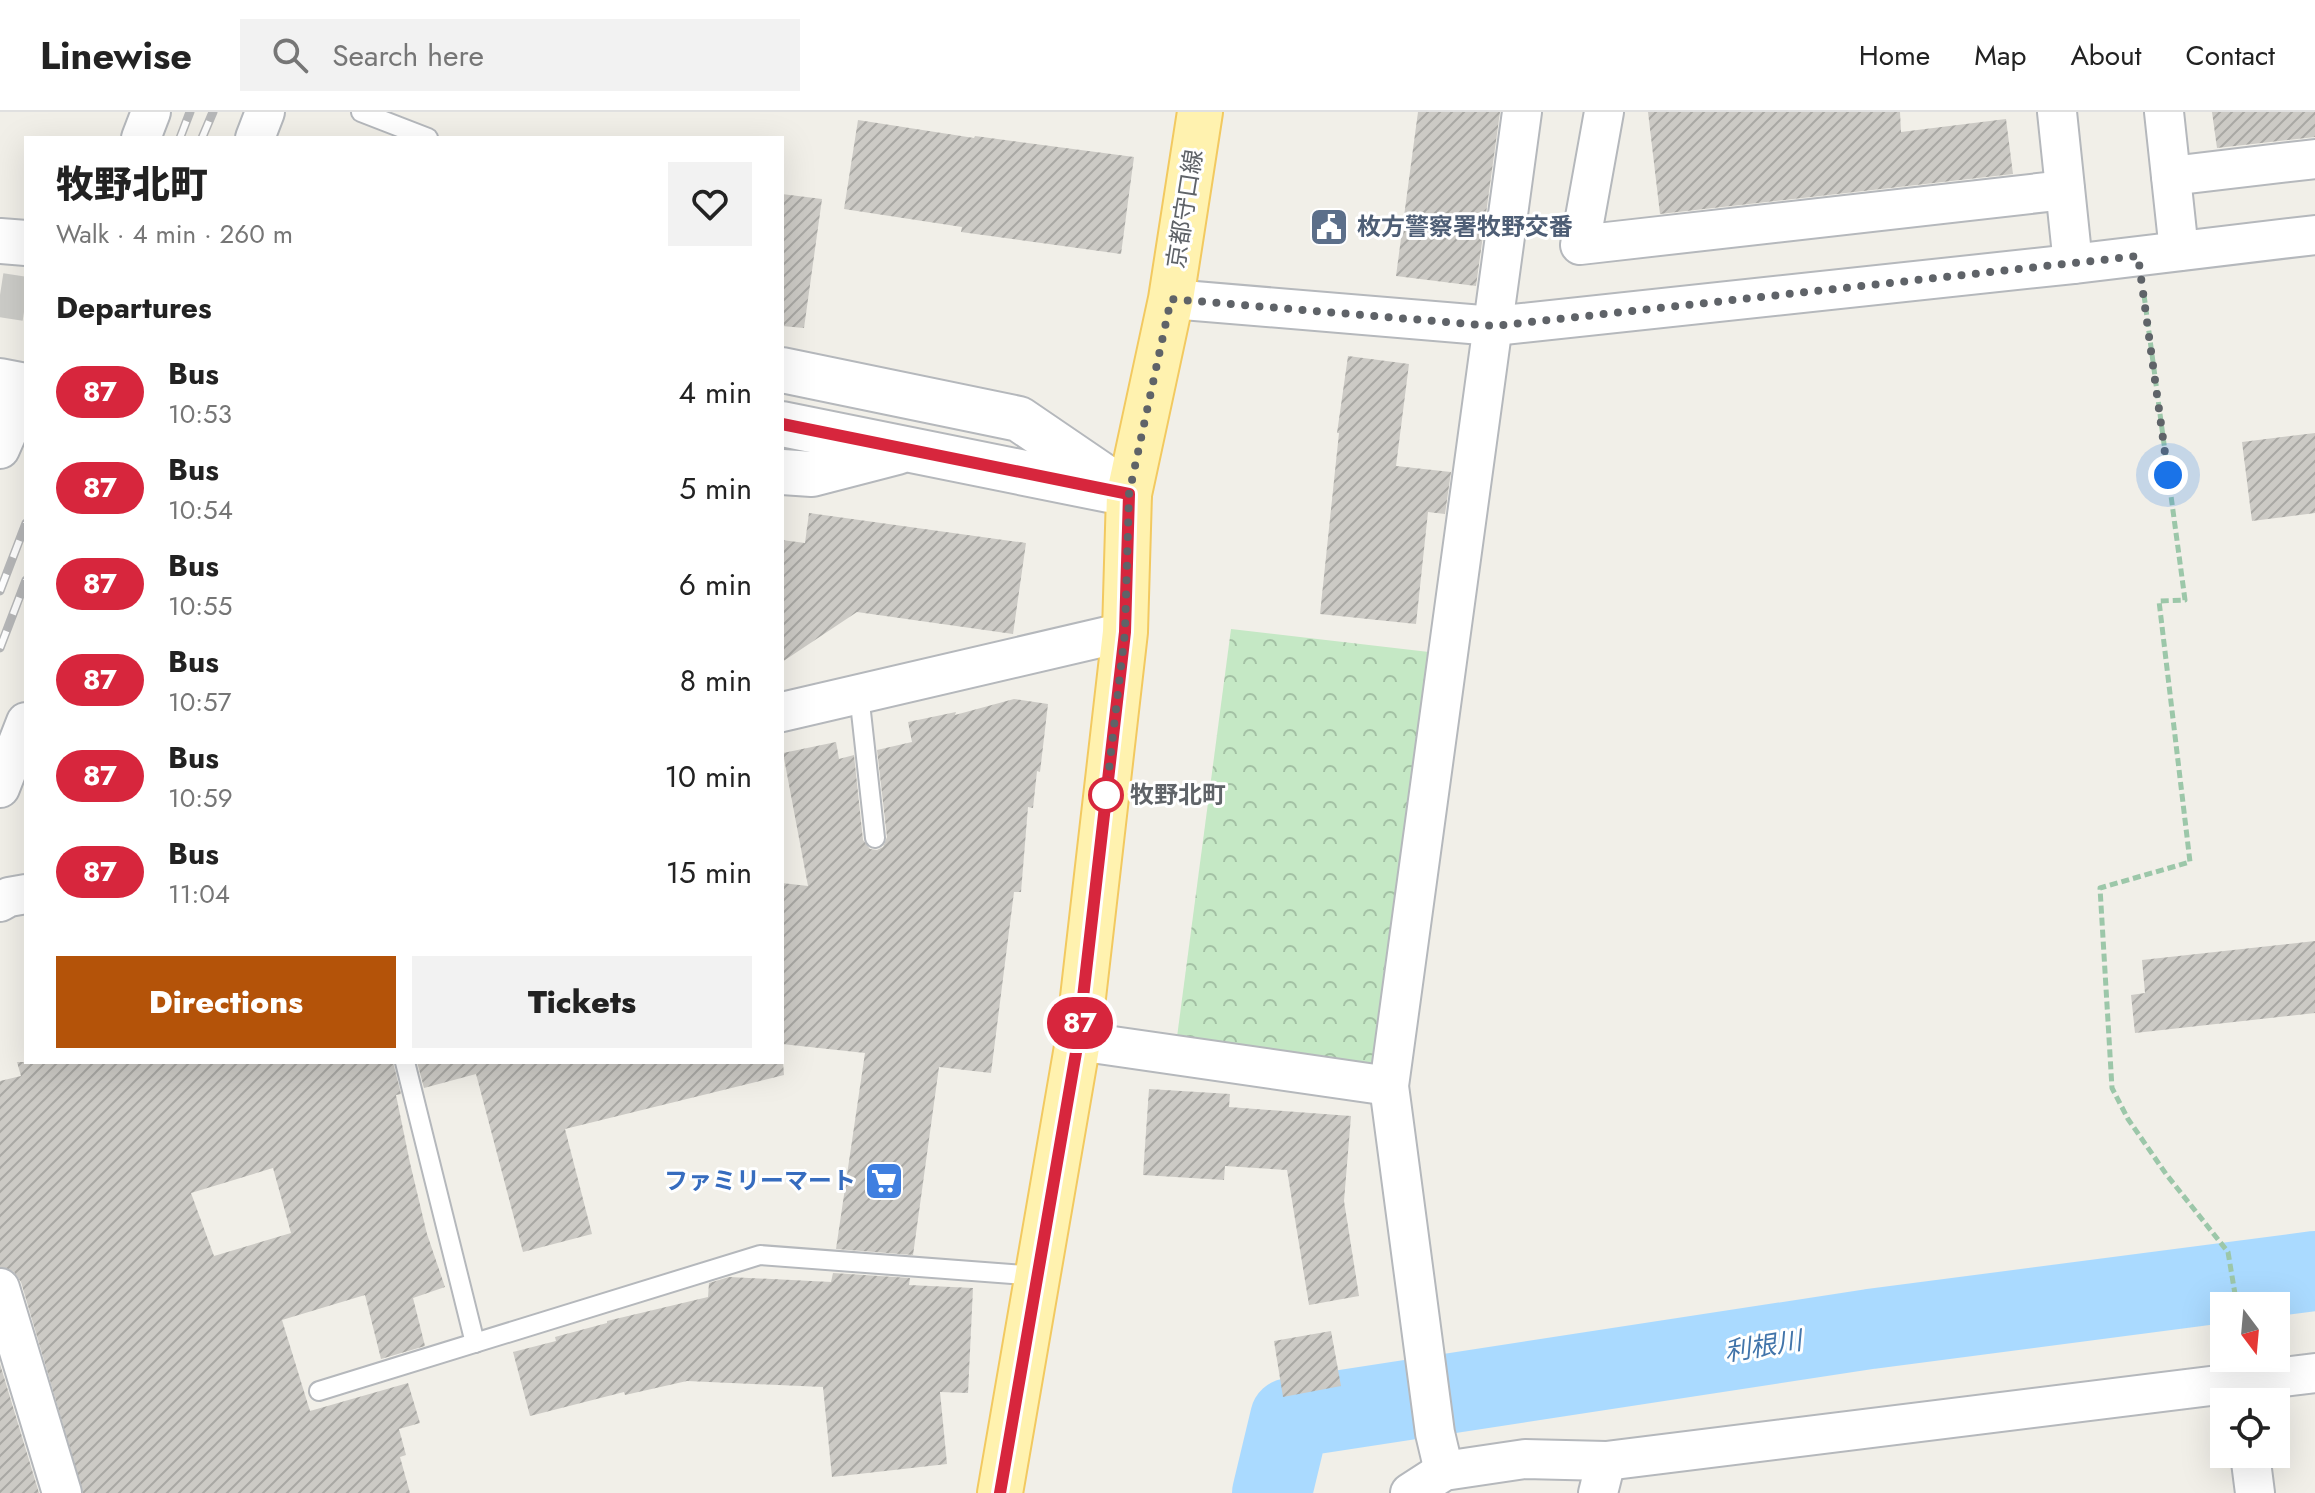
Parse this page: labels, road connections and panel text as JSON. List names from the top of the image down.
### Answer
{
  "streets": {
    "main road": ["京都守口線"]
  },
  "water": ["利根川"],
  "places": {
    "public building": ["枚方警察署牧野交番"],
    "other": ["牧野北町"],
    "supermarket": ["ファミリーマート"]
  },
  "lines": ["bus line 87"],
  "north": "bottom",
  "page": {
    "header": "Linewise",
    "search": "Search here",
    "nav": [
      "Home",
      "Map",
      "About",
      "Contact"
    ],
    "on_map": "87",
    "heading": [
      ["牧野北町", "Walk · 4 min · 260 m"],
      "Departures"
    ],
    "list": [
      {
        "mark": "87",
        "name": "Bus",
        "note": "10:53",
        "value": "4 min"
      },
      {
        "mark": "87",
        "name": "Bus",
        "note": "10:54",
        "value": "5 min"
      },
      {
        "mark": "87",
        "name": "Bus",
        "note": "10:55",
        "value": "6 min"
      },
      {
        "mark": "87",
        "name": "Bus",
        "note": "10:57",
        "value": "8 min"
      },
      {
        "mark": "87",
        "name": "Bus",
        "note": "10:59",
        "value": "10 min"
      },
      {
        "mark": "87",
        "name": "Bus",
        "note": "11:04",
        "value": "15 min"
      }
    ],
    "buttons": ["Directions", "Tickets"]
  }
}
